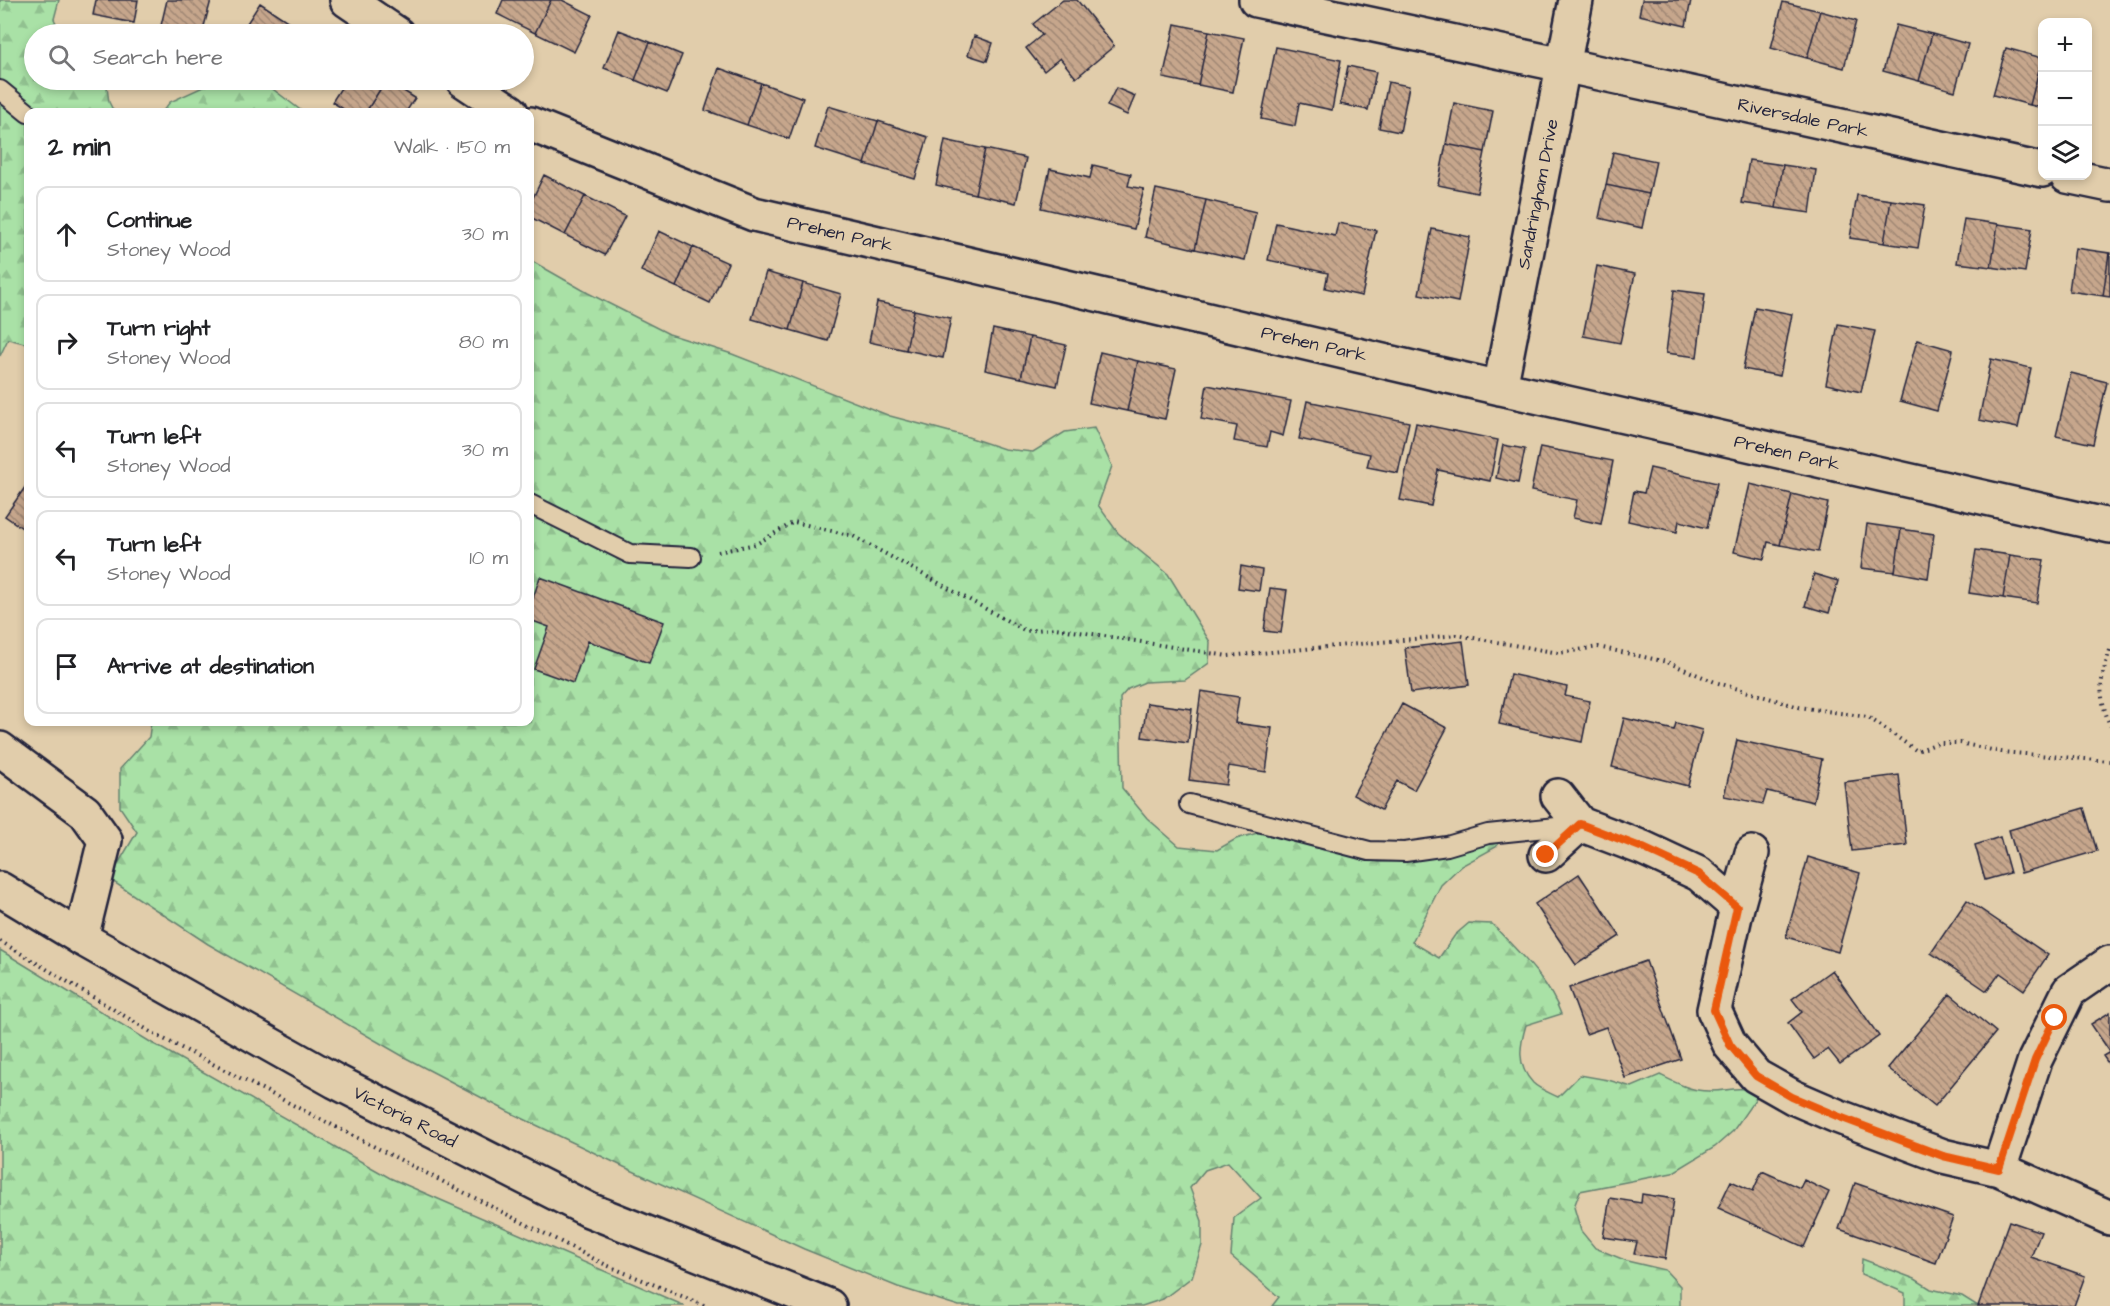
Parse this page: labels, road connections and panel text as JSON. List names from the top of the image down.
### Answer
{
  "streets": {
    "main road": [
      "Riversdale Park",
      "Sandringham Drive",
      "Prehen Park",
      "Victoria Road"
    ]
  },
  "crossings": [
    ["Riversdale Park", "Sandringham Drive"],
    ["Sandringham Drive", "Prehen Park"]
  ],
  "page": {
    "map_buttons": ["+", "−"],
    "search": "Search here",
    "heading": ["2 min", "Walk · 150 m"],
    "list": [
      ["Continue", "Stoney Wood", "30 m"],
      ["Turn right", "Stoney Wood", "80 m"],
      ["Turn left", "Stoney Wood", "30 m"],
      ["Turn left", "Stoney Wood", "10 m"],
      "Arrive at destination"
    ]
  }
}
